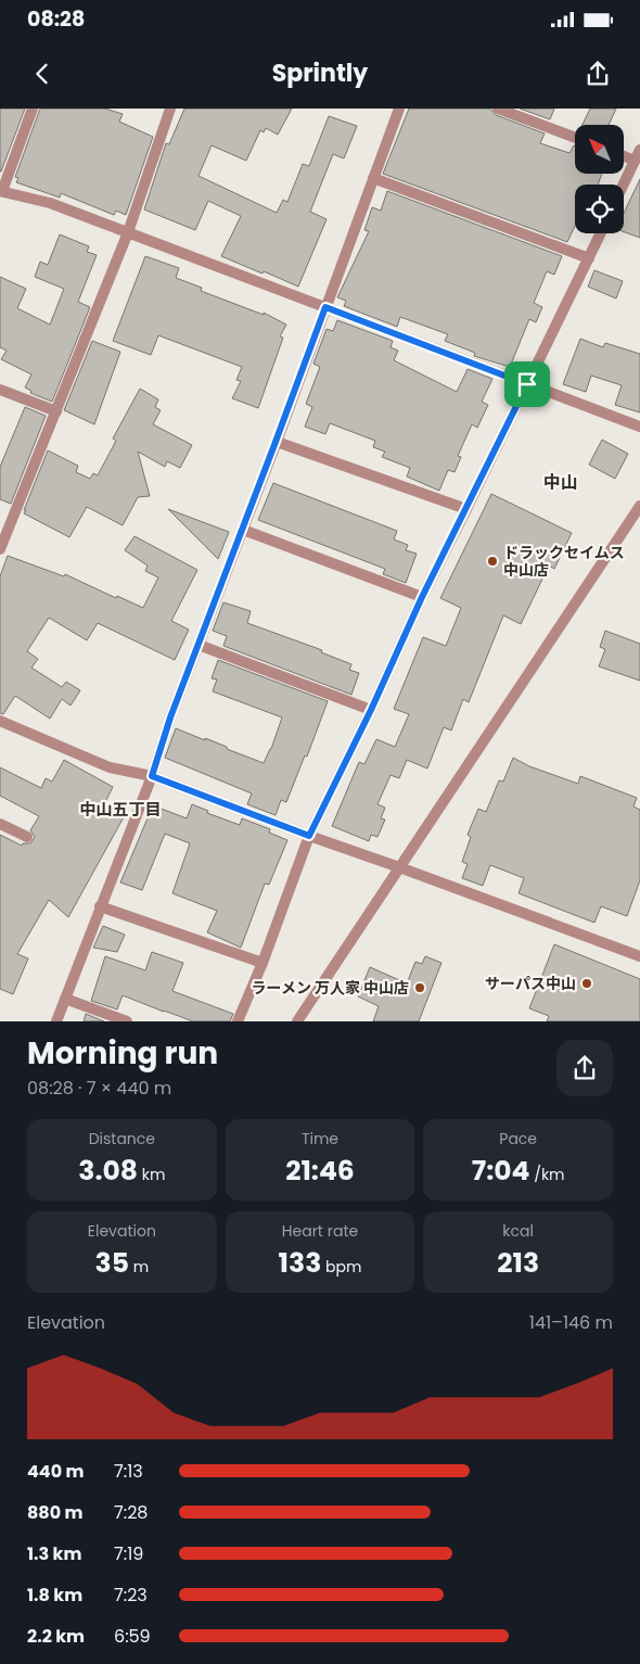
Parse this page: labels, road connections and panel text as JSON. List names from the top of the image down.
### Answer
{
  "districts": ["中山", "中山五丁目"],
  "places": ["ドラックセイムス 中山店", "サーパス中山", "ラーメン 万人家 中山店"],
  "north": "top left",
  "page": {
    "status": "08:28",
    "header": "Sprintly",
    "heading": ["Morning run", "08:28 · 7 × 440 m"],
    "stats": [
      ["Distance", "3.08 km"],
      ["Time", "21:46"],
      ["Pace", "7:04 /km"],
      ["Elevation", "35 m"],
      ["Heart rate", "133 bpm"],
      ["kcal", "213"]
    ],
    "chart": ["Elevation", "141–146 m"],
    "list": [
      {
        "name": "440 m",
        "note": "7:13"
      },
      {
        "name": "880 m",
        "note": "7:28"
      },
      {
        "name": "1.3 km",
        "note": "7:19"
      },
      {
        "name": "1.8 km",
        "note": "7:23"
      },
      {
        "name": "2.2 km",
        "note": "6:59"
      }
    ]
  }
}
